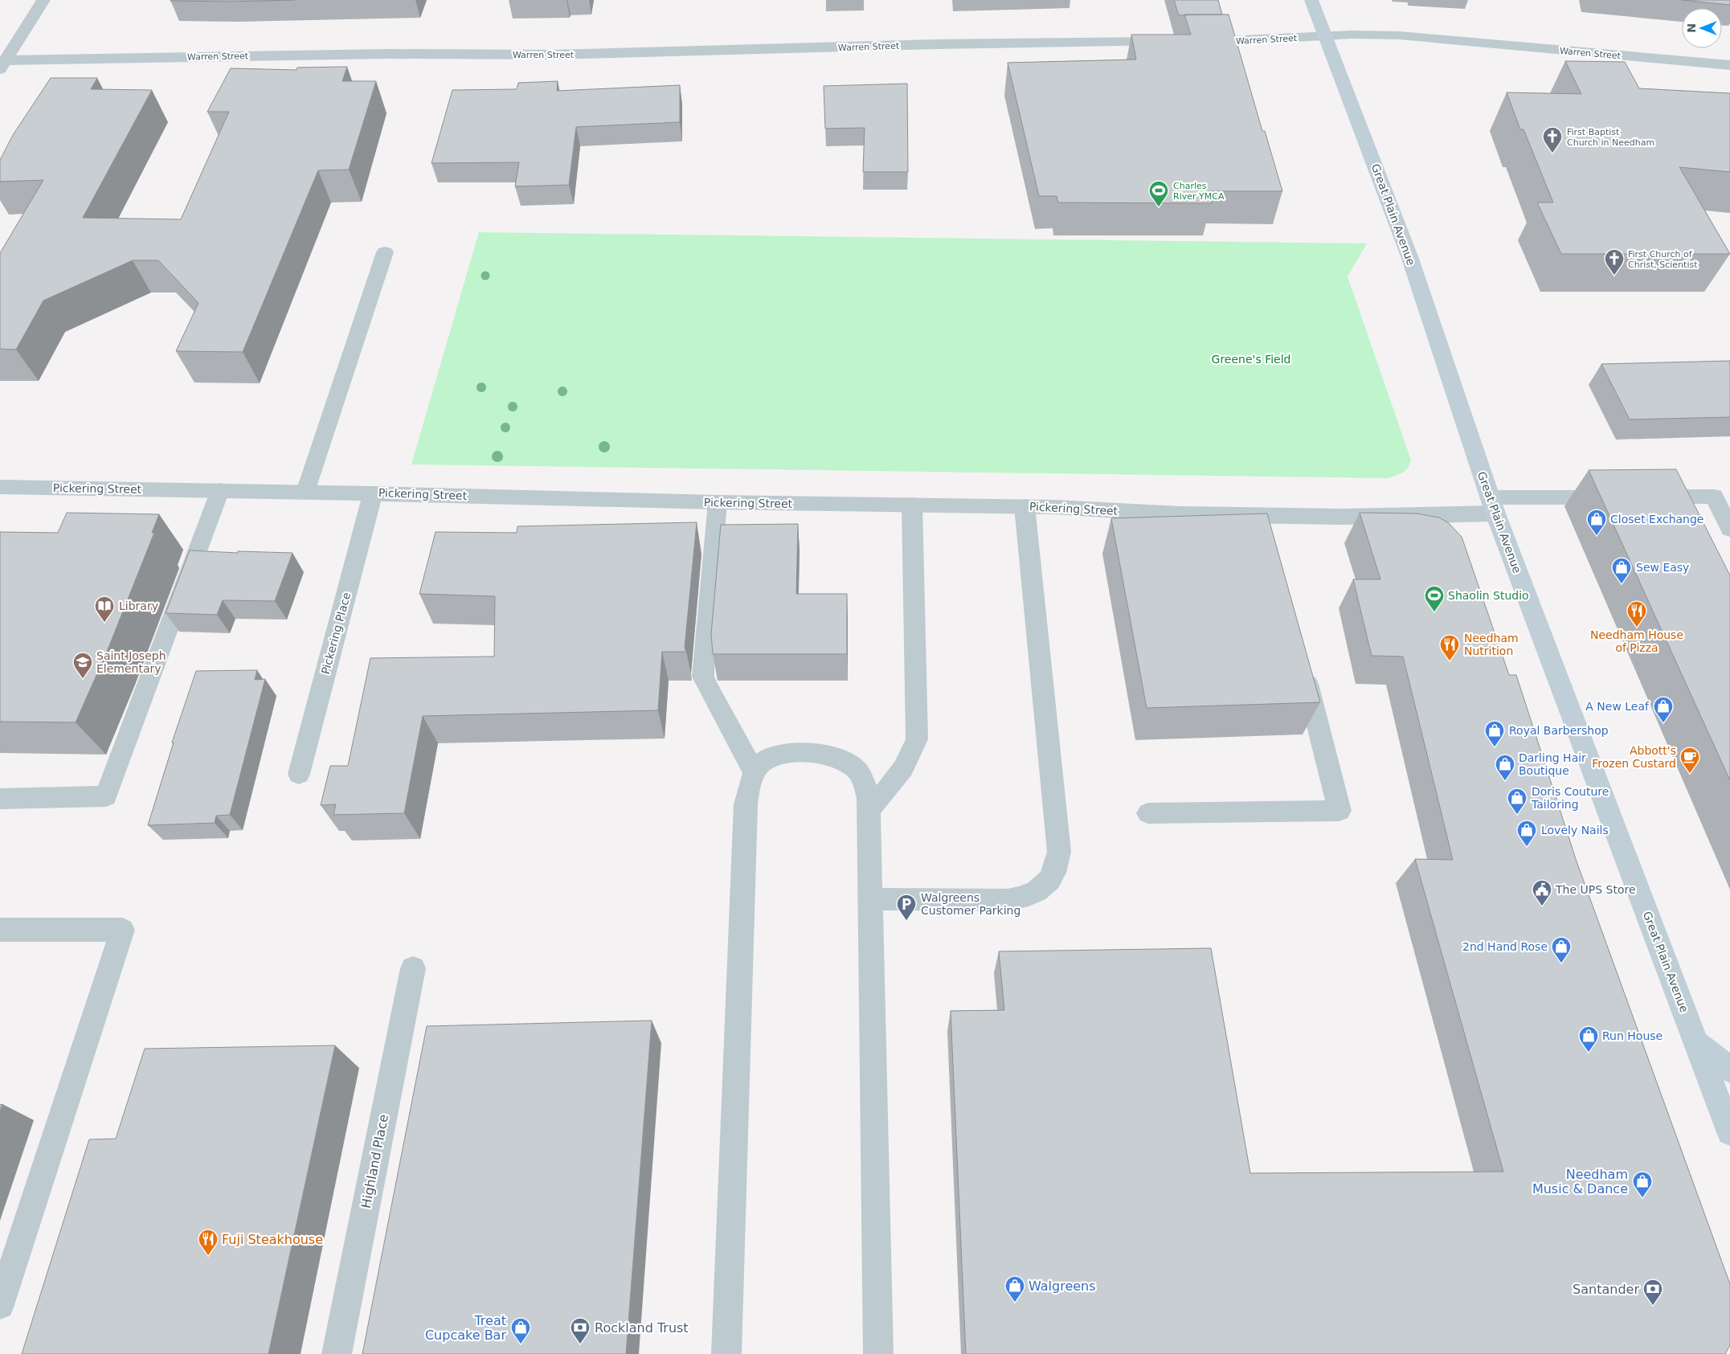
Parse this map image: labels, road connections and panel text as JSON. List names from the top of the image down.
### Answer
{
  "streets": {
    "main road": ["Great Plain Avenue"],
    "street": [
      "Warren Street",
      "Pickering Street",
      "Pickering Place",
      "Highland Place"
    ]
  },
  "crossings": [
    ["Warren Street", "Great Plain Avenue"],
    ["Great Plain Avenue", "Pickering Street"],
    ["Pickering Street", "Pickering Place"]
  ],
  "parks": ["Greene's Field"],
  "places": {
    "church": ["First Baptist Church in Needham", "First Church of Christ, Scientist"],
    "sports": ["Charles River YMCA", "Shaolin Studio"],
    "shop": [
      "Closet Exchange",
      "Sew Easy",
      "A New Leaf",
      "Royal Barbershop",
      "Darling Hair Boutique",
      "Doris Couture Tailoring",
      "Lovely Nails",
      "2nd Hand Rose",
      "Run House",
      "Needham Music & Dance",
      "Walgreens",
      "Treat Cupcake Bar"
    ],
    "library": ["Library"],
    "restaurant": ["Needham House of Pizza", "Needham Nutrition", "Fuji Steakhouse"],
    "school or university": ["Saint Joseph Elementary"],
    "cafe": ["Abbott's Frozen Custard"],
    "public building": ["The UPS Store"],
    "parking": ["Walgreens Customer Parking"],
    "bank": ["Santander", "Rockland Trust"]
  },
  "north": "left"
}
